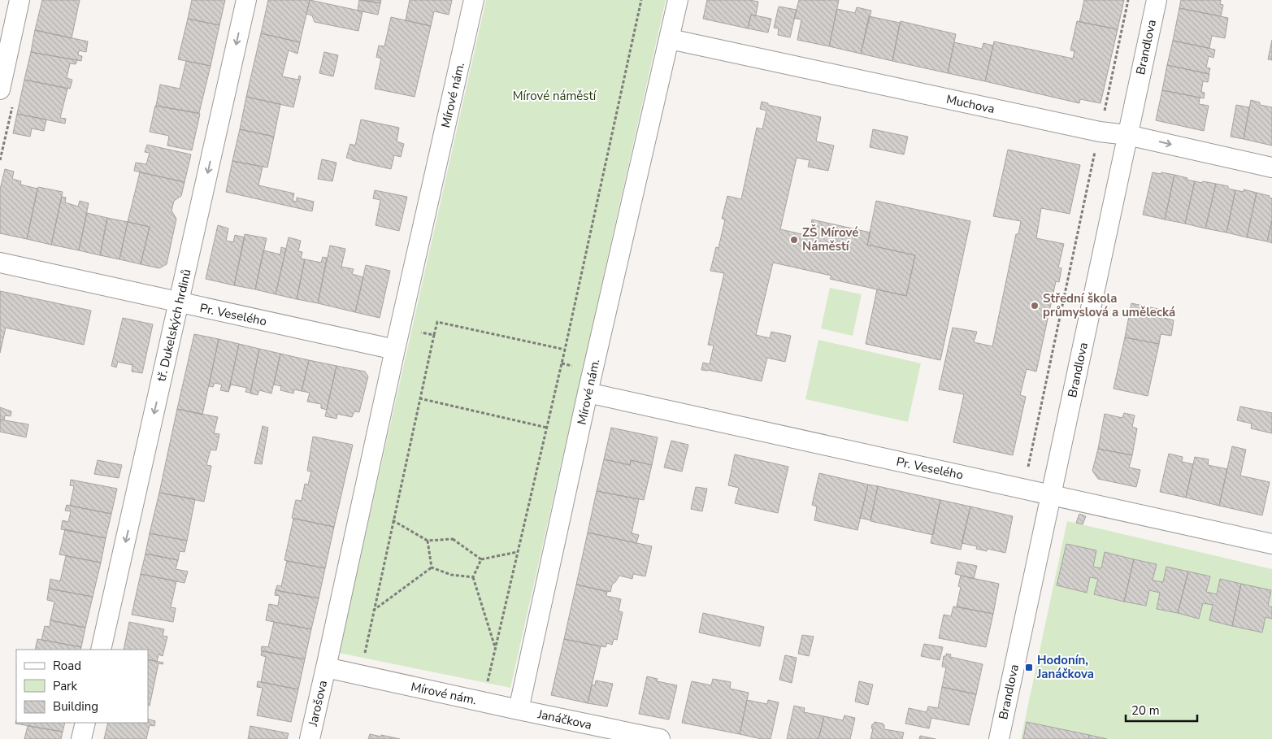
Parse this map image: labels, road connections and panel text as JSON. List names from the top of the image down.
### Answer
{
  "streets": {
    "street": [
      "Brandlova",
      "Mírové nám.",
      "Muchova",
      "Pr. Veselého",
      "tř. Dukelských hrdinů",
      "Jarošova",
      "Janáčkova"
    ]
  },
  "crossings": [
    ["Brandlova", "Muchova"],
    ["Brandlova", "Pr. Veselého"],
    ["Mírové nám.", "Muchova"],
    ["Mírové nám.", "Pr. Veselého"],
    ["Mírové nám.", "Jarošova"],
    ["Mírové nám.", "Janáčkova"],
    ["Pr. Veselého", "tř. Dukelských hrdinů"]
  ],
  "one_way": ["tř. Dukelských hrdinů"],
  "parks": ["Mírové náměstí"],
  "places": {
    "other": ["ZŠ Mírové Náměstí", "Střední škola průmyslová a umělecká"],
    "transit": ["Hodonín, Janáčkova"]
  },
  "legend": ["Road", "Park", "Building"],
  "scale_bar": "20 m"
}
